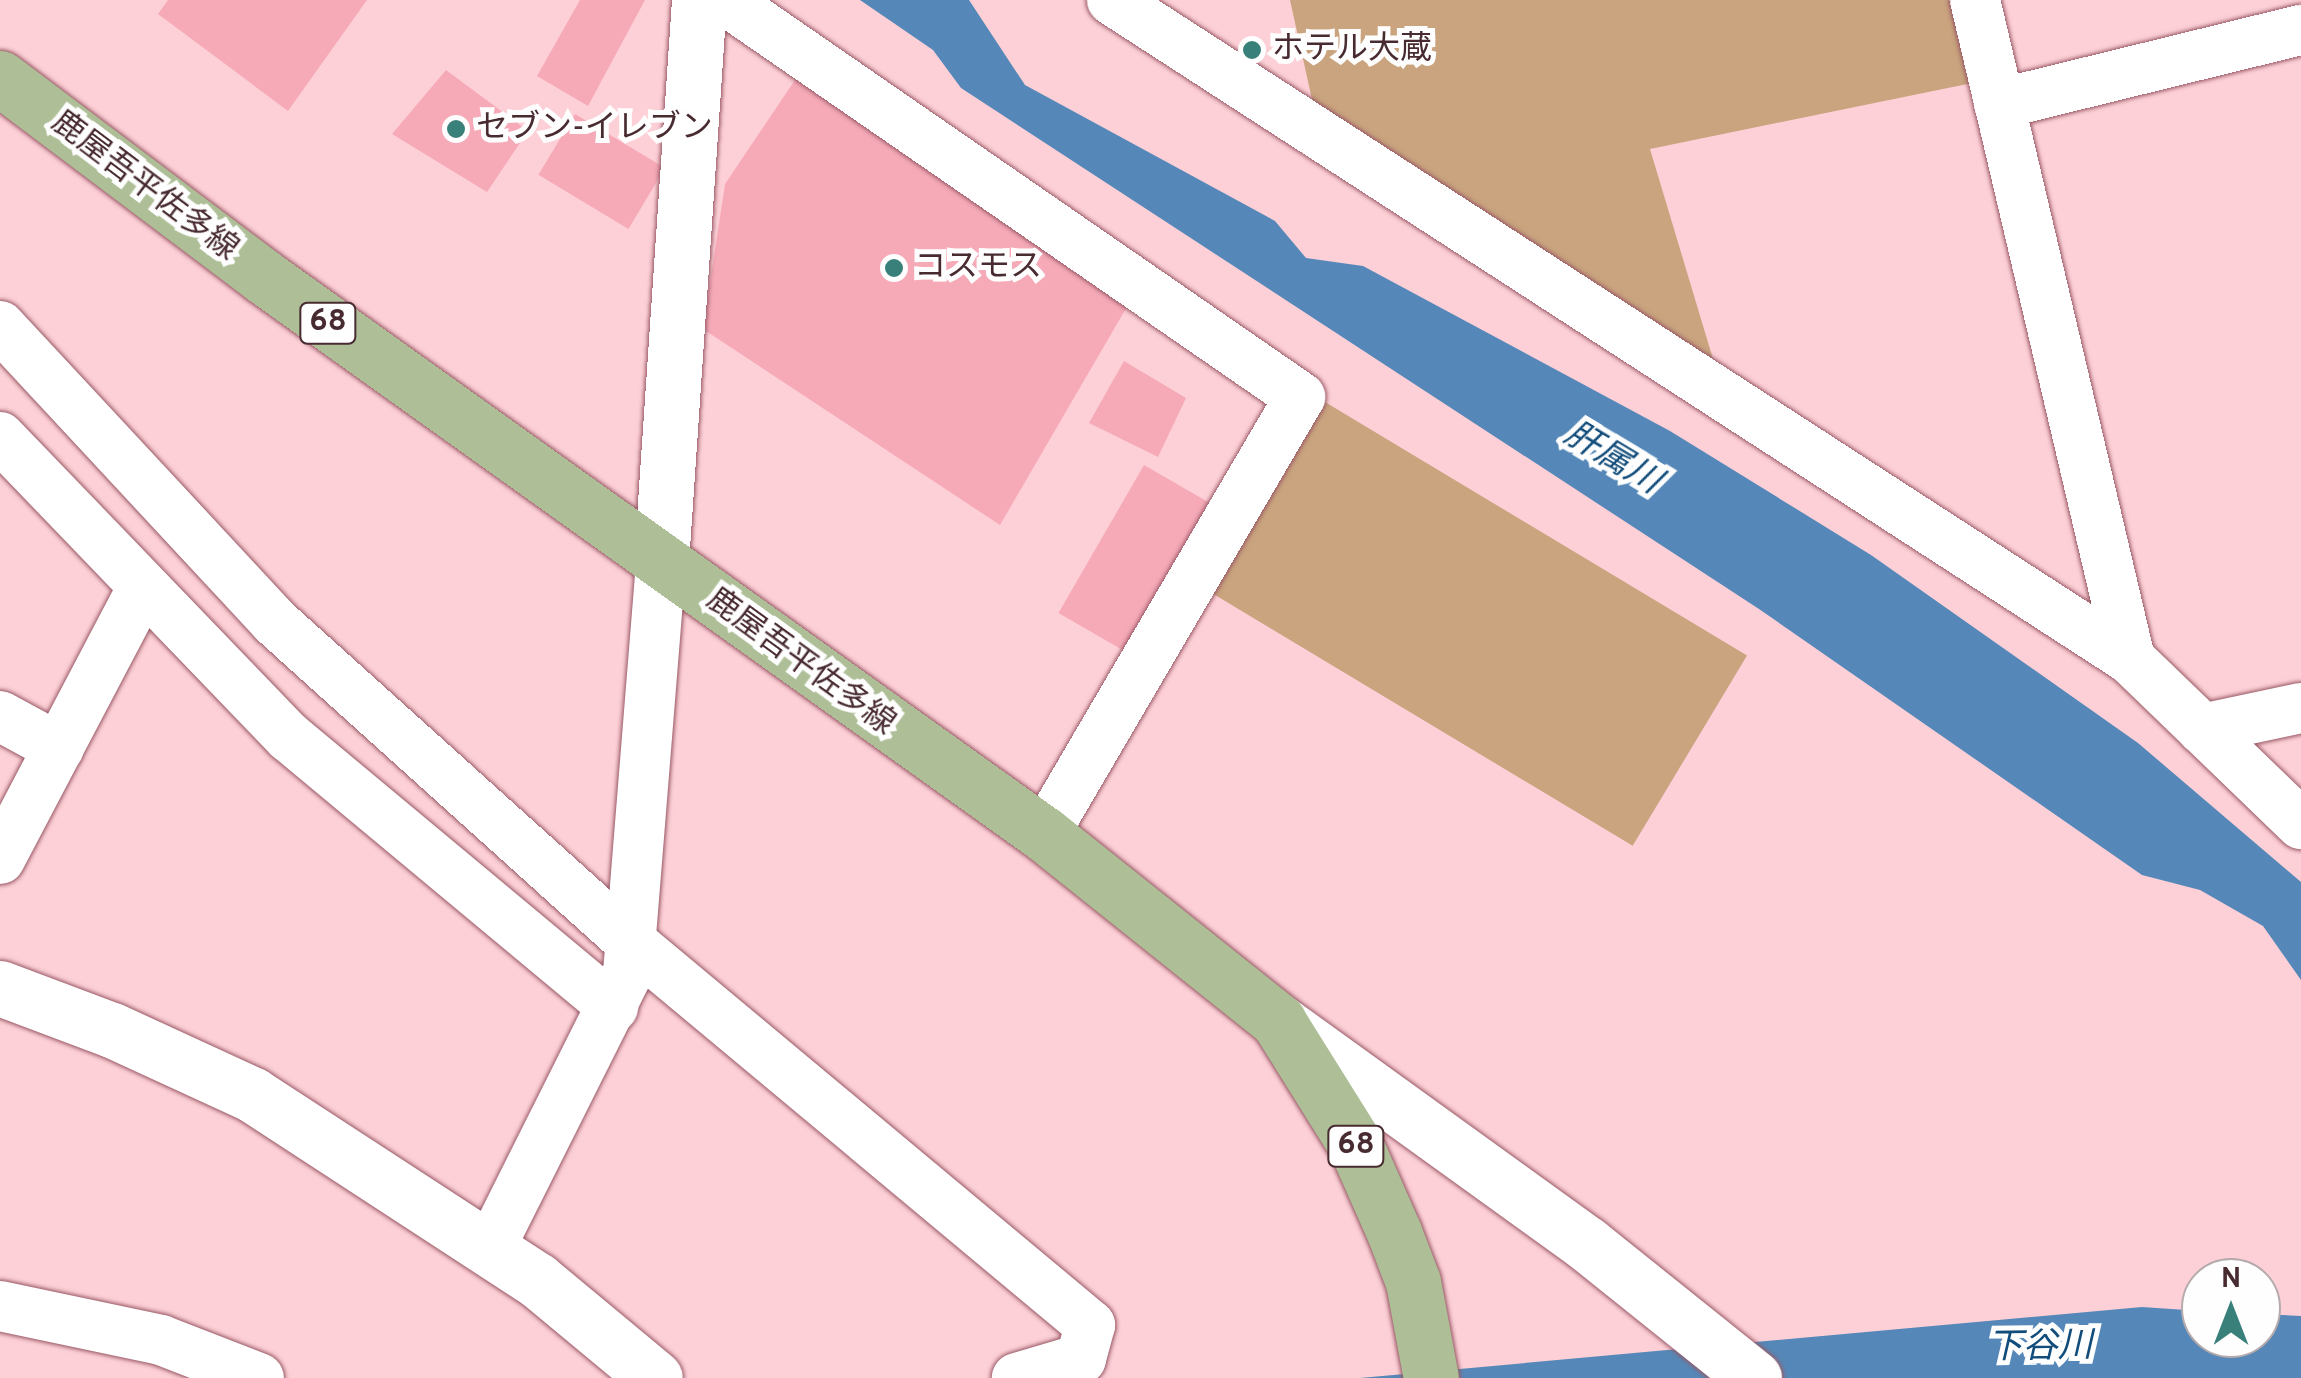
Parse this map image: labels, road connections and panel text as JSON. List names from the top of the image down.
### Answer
{
  "streets": {
    "main road": ["鹿屋吾平佐多線", "68"]
  },
  "water": ["肝属川", "下谷川"],
  "places": ["ホテル大蔵", "セブン-イレブン", "コスモス"],
  "north": "top"
}
